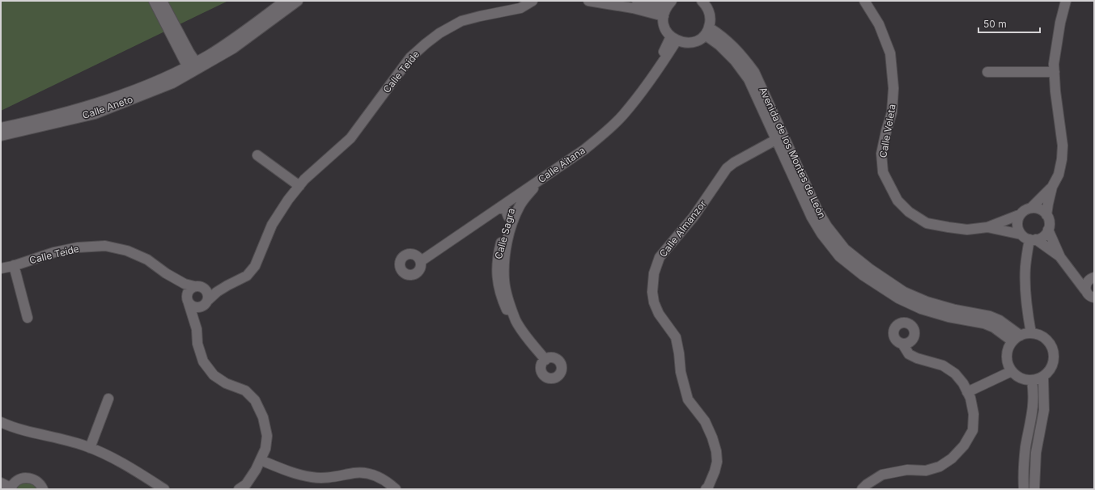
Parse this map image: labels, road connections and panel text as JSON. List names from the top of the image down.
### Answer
{
  "streets": {
    "street": [
      "Calle Teide",
      "Calle Aneto",
      "Calle Veleta",
      "Avenida de los Montes de León",
      "Calle Aitana",
      "Calle Almanzor",
      "Calle Sagra"
    ]
  },
  "crossings": [
    ["Avenida de los Montes de León", "Calle Almanzor"],
    ["Calle Aitana", "Calle Sagra"]
  ],
  "scale_bar": "50 m"
}
